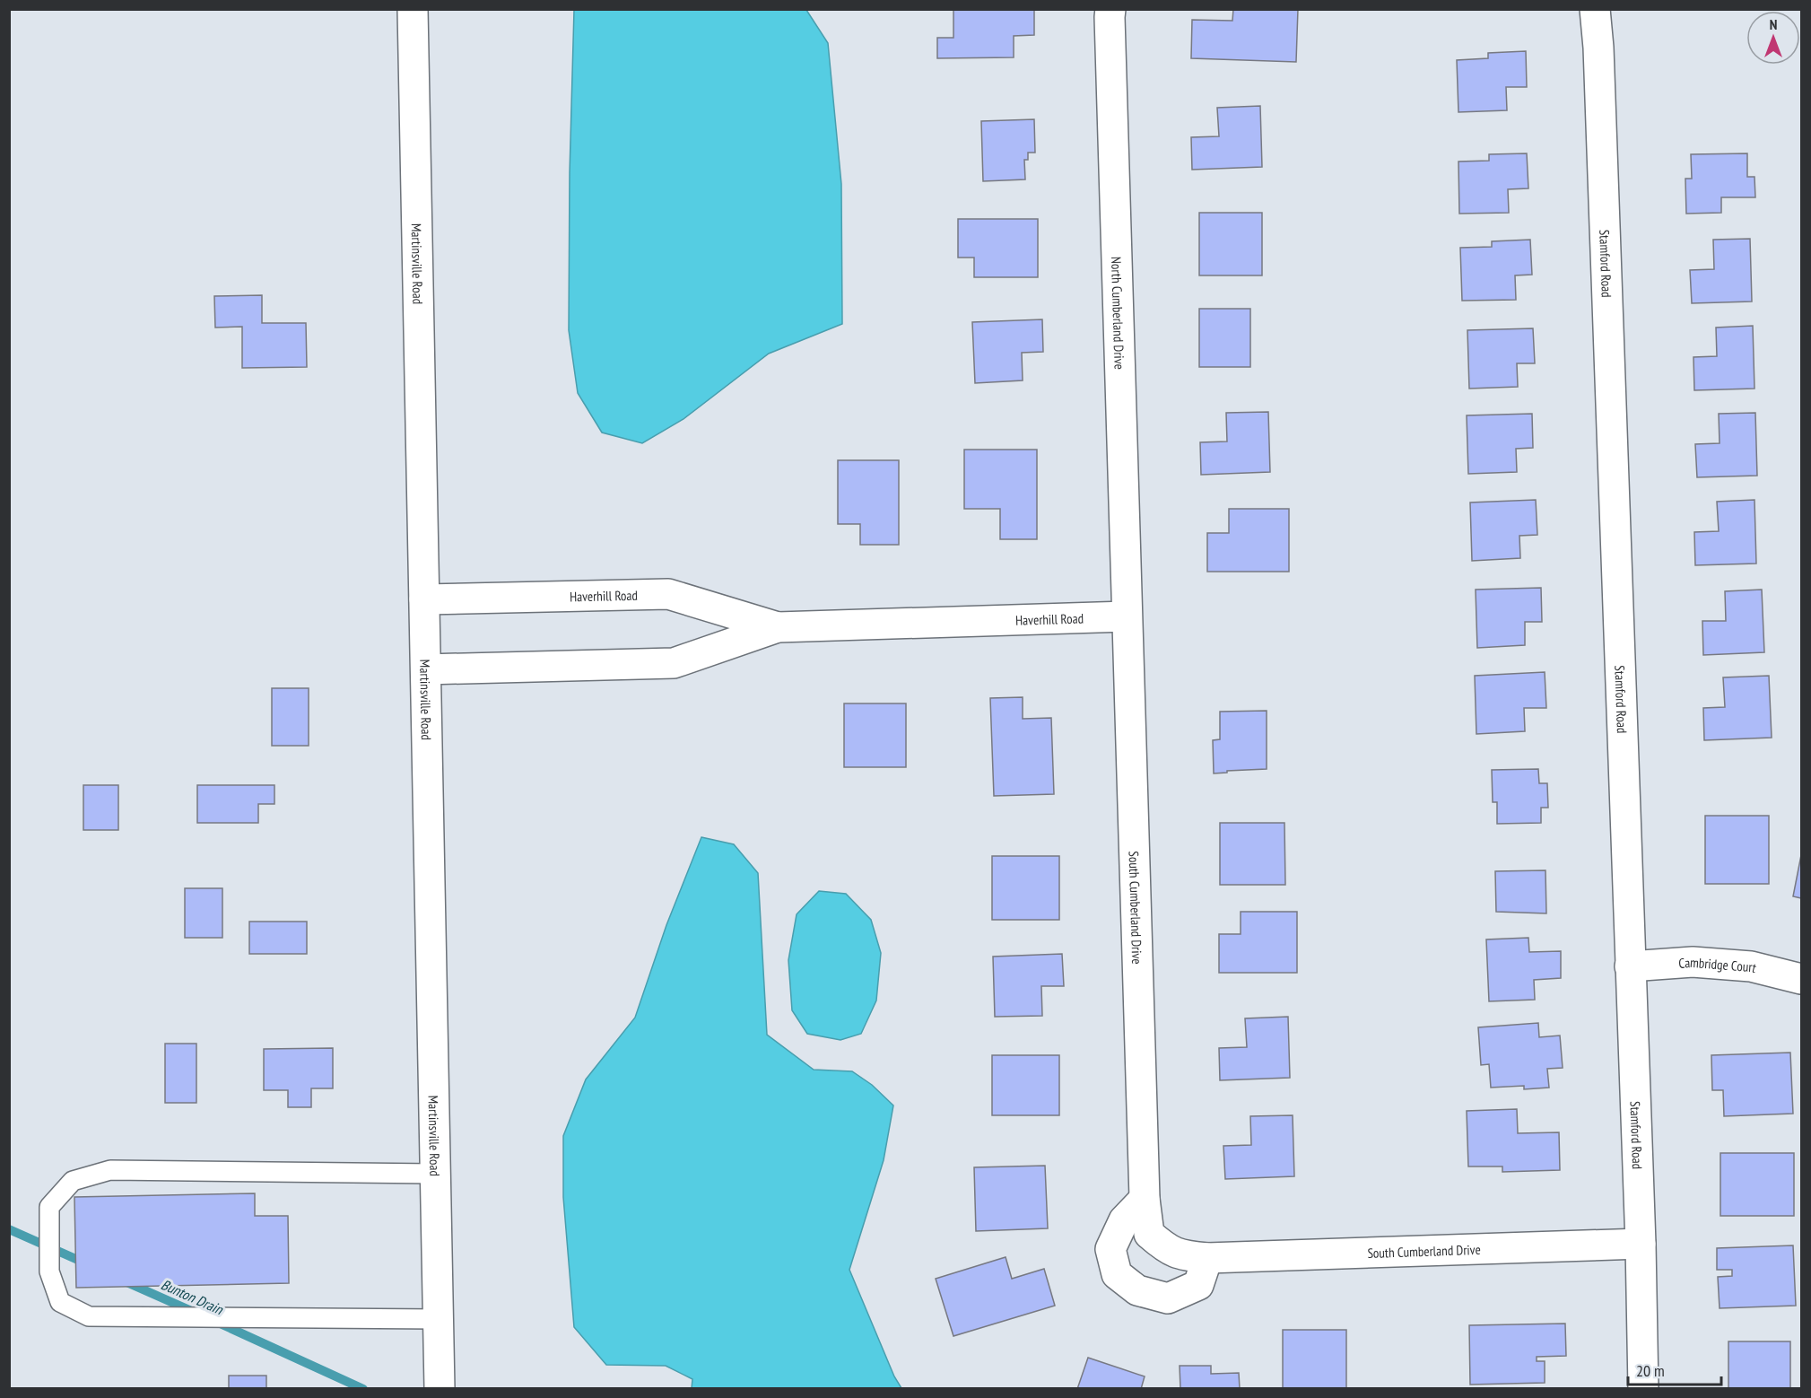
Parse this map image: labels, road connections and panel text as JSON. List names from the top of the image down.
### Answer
{
  "streets": {
    "street": [
      "Martinsville Road",
      "Stamford Road",
      "North Cumberland Drive",
      "Haverhill Road",
      "South Cumberland Drive",
      "Cambridge Court"
    ]
  },
  "crossings": [
    ["Martinsville Road", "Haverhill Road"],
    ["Stamford Road", "South Cumberland Drive"],
    ["Stamford Road", "Cambridge Court"],
    ["North Cumberland Drive", "Haverhill Road"],
    ["North Cumberland Drive", "South Cumberland Drive"],
    ["Haverhill Road", "South Cumberland Drive"]
  ],
  "water": ["Bunton Drain"],
  "scale_bar": "20 m",
  "north": "top"
}
